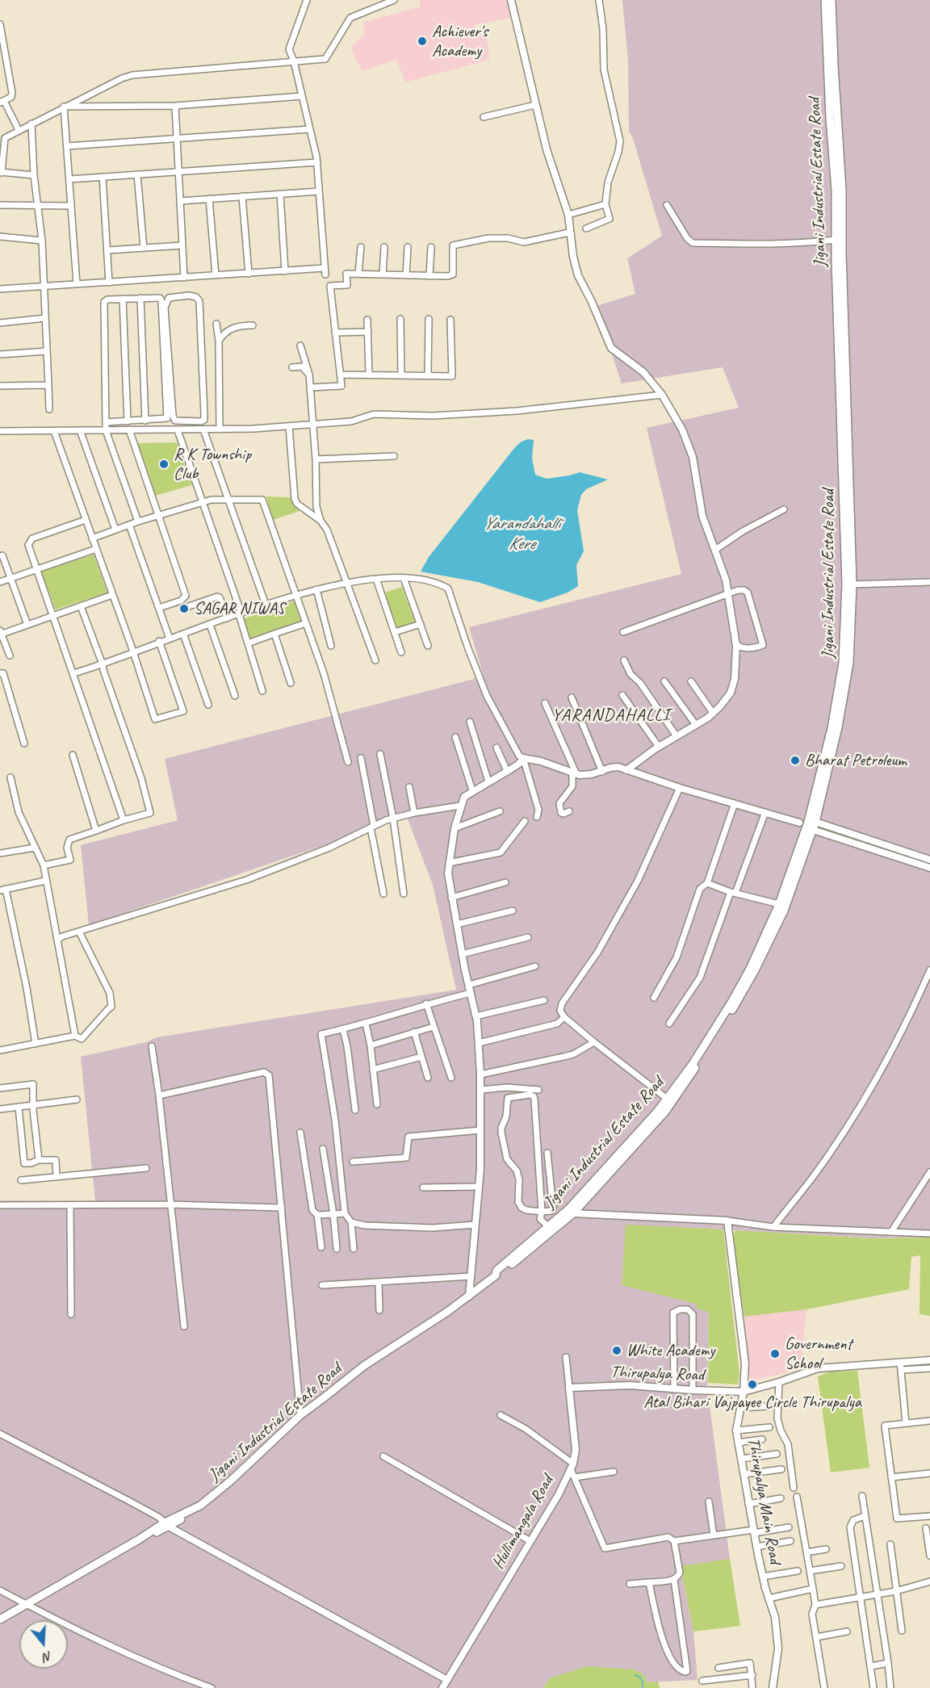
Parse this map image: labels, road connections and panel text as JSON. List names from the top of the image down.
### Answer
{
  "streets": {
    "main road": ["Jigani Industrial Estate Road"],
    "street": ["Thirupalya Road", "Thirupalya Main Road", "Hullimangala Road"]
  },
  "crossings": [
    ["Thirupalya Road", "Thirupalya Main Road"],
    ["Thirupalya Road", "Hullimangala Road"]
  ],
  "districts": ["YARANDAHALLI"],
  "water": ["Yarandahalli Kere"],
  "places": [
    "Achiever's Academy",
    "R K Township Club",
    "SAGAR NIWAS",
    "Bharat Petroleum",
    "White Academy",
    "Government School",
    "Atal Bihari Vajpayee Circle Thirupalya"
  ],
  "north": "bottom"
}
